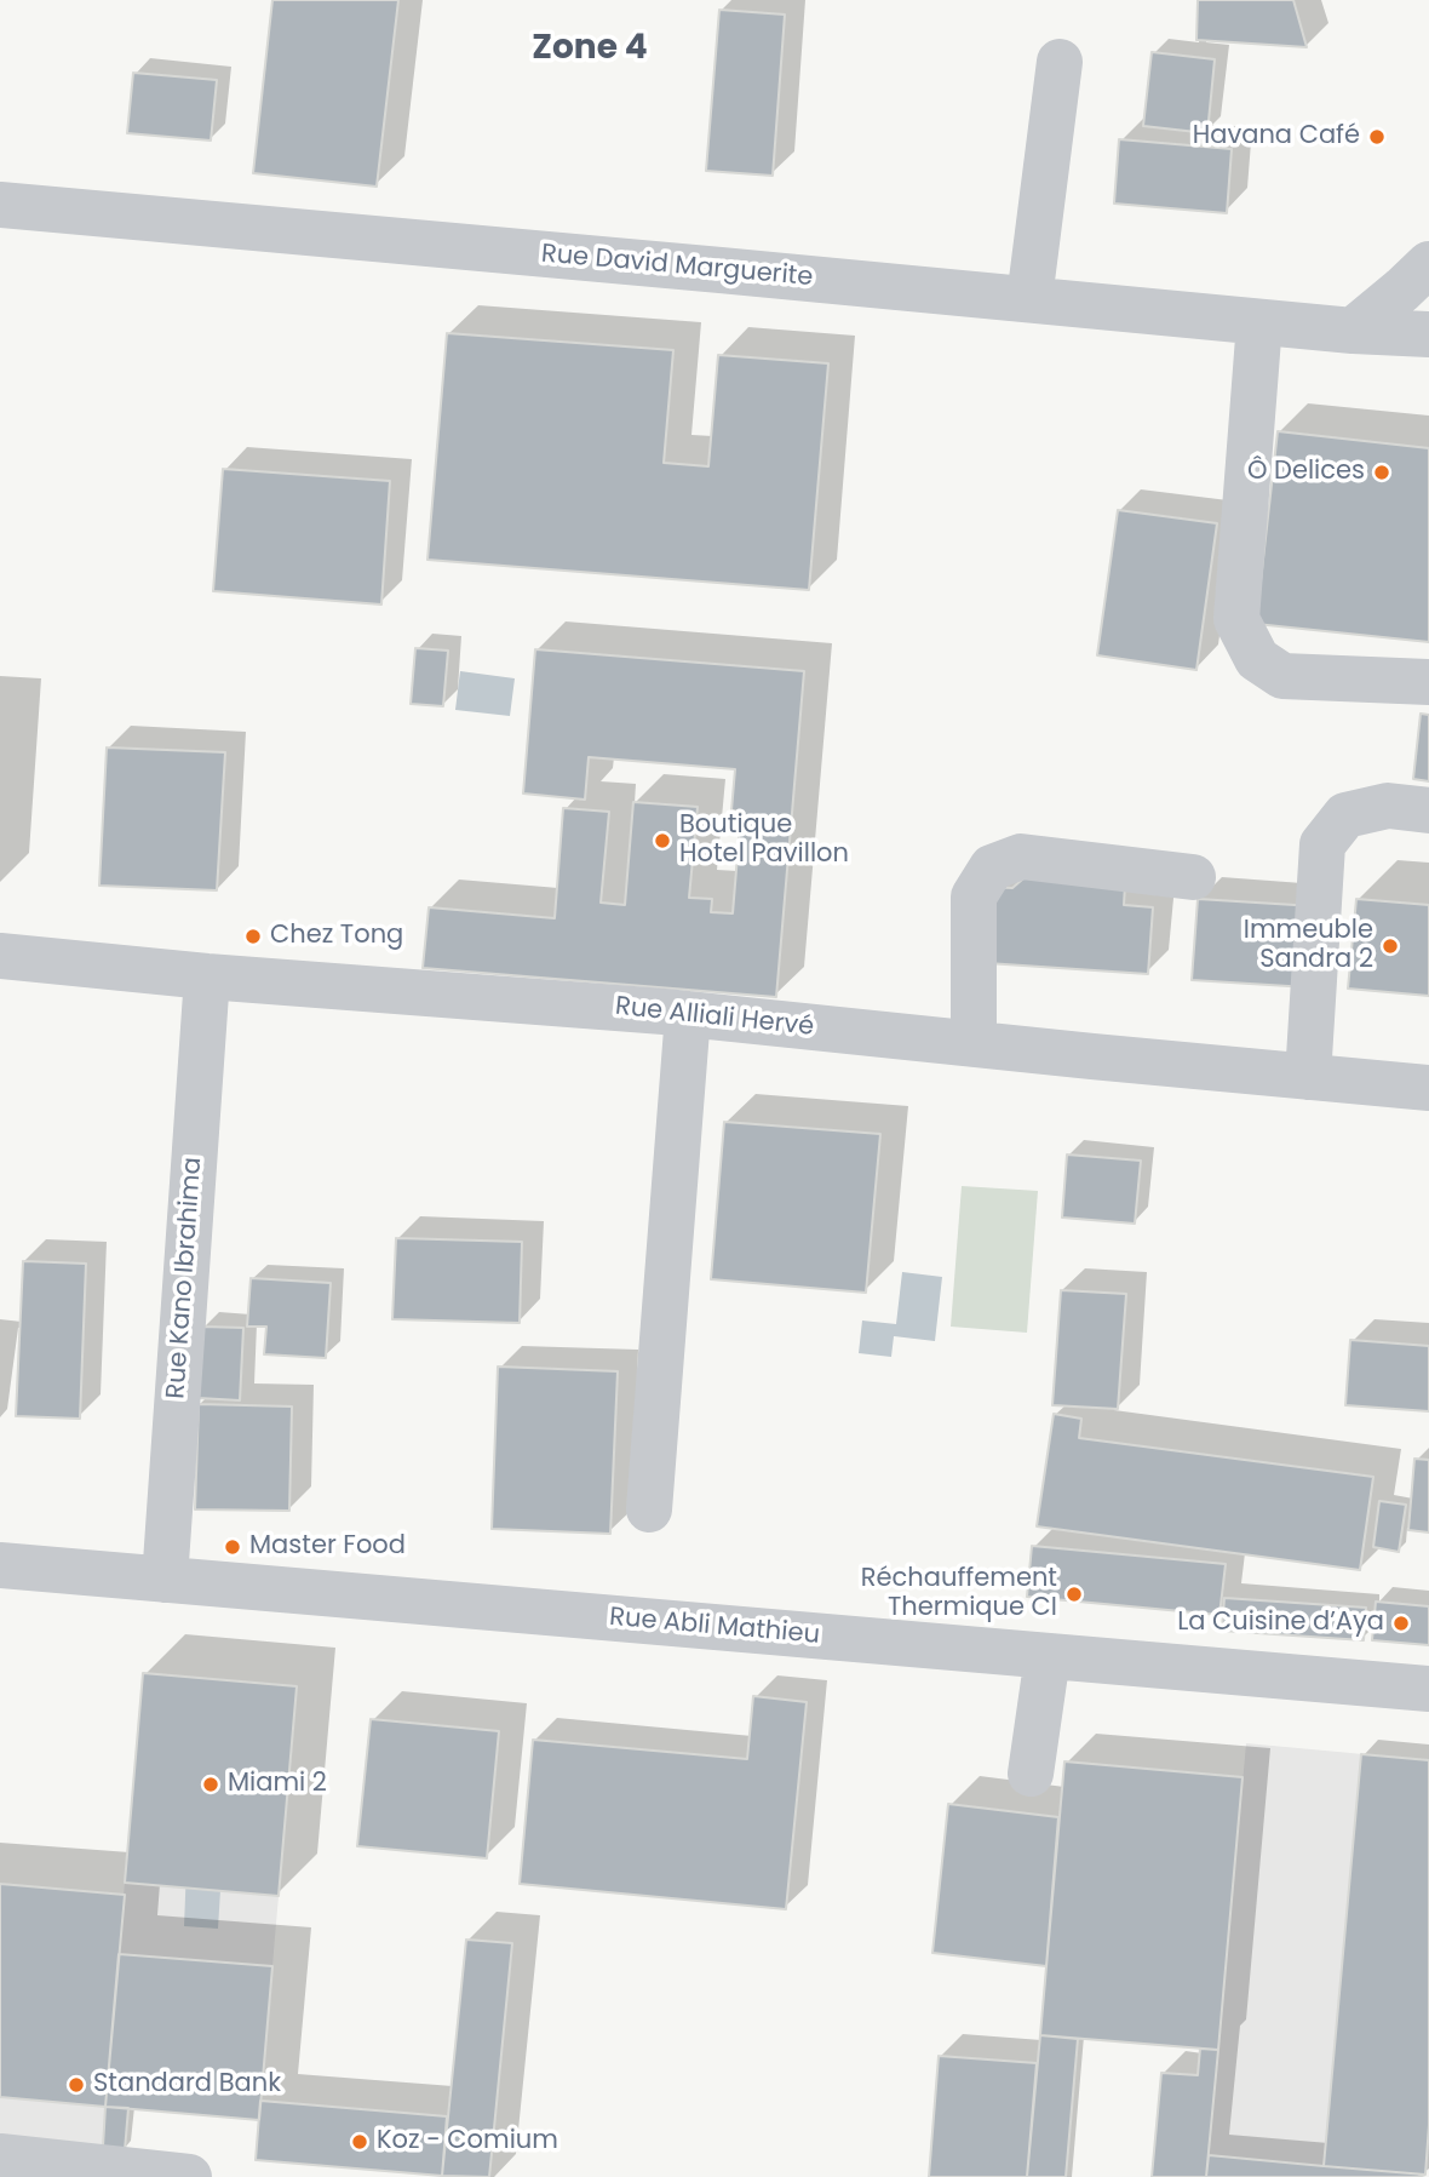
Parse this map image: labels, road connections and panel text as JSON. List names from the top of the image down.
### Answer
{
  "streets": {
    "street": [
      "Rue David Marguerite",
      "Rue Alliali Hervé",
      "Rue Kano Ibrahima",
      "Rue Abli Mathieu"
    ]
  },
  "crossings": [
    ["Rue Alliali Hervé", "Rue Kano Ibrahima"],
    ["Rue Kano Ibrahima", "Rue Abli Mathieu"]
  ],
  "districts": ["Zone 4"],
  "places": [
    "Havana Café",
    "Ô Delices",
    "Boutique Hotel Pavillon",
    "Chez Tong",
    "Immeuble Sandra 2",
    "Master Food",
    "Réchauffement Thermique CI",
    "La Cuisine d’Aya",
    "Miami 2",
    "Standard Bank",
    "Koz - Comium"
  ]
}
